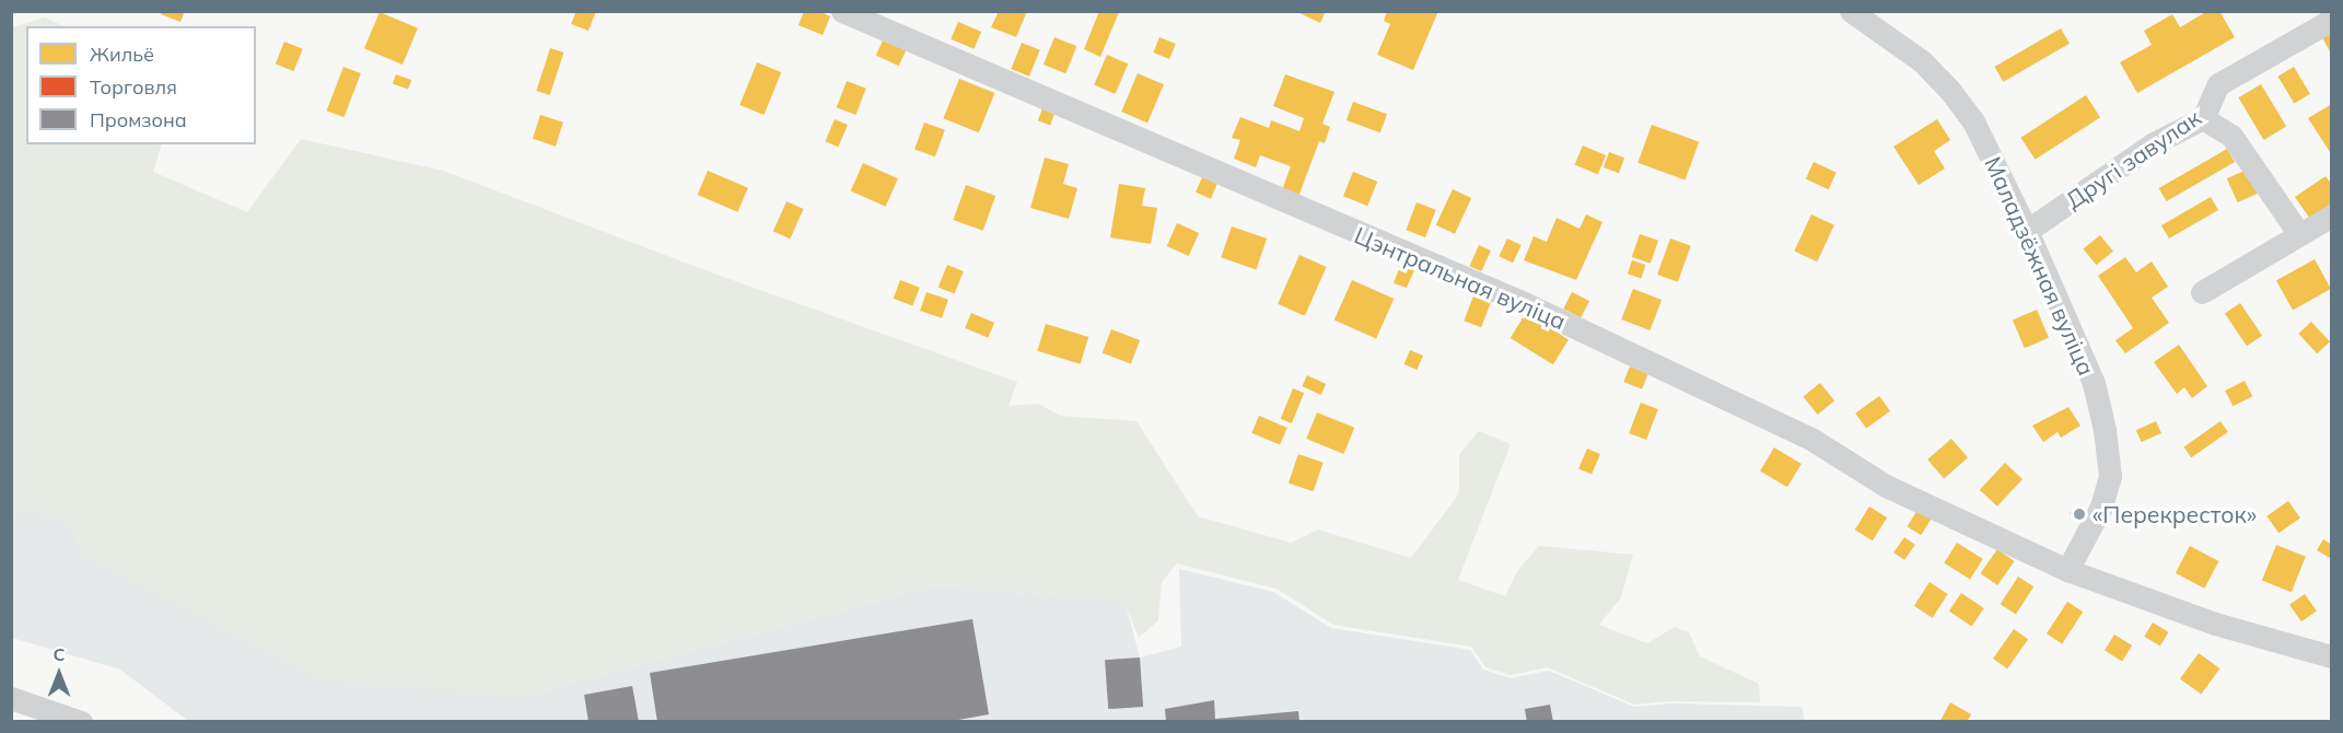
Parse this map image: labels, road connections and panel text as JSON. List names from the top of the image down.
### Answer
{
  "streets": {
    "street": ["Другі завулак", "Маладзёжная вуліца", "Цэнтральная вуліца"]
  },
  "crossings": [
    ["Другі завулак", "Маладзёжная вуліца"],
    ["Маладзёжная вуліца", "Цэнтральная вуліца"]
  ],
  "places": ["«Перекресток»"],
  "legend": ["Жильё", "Торговля", "Промзона"],
  "north": "top"
}
